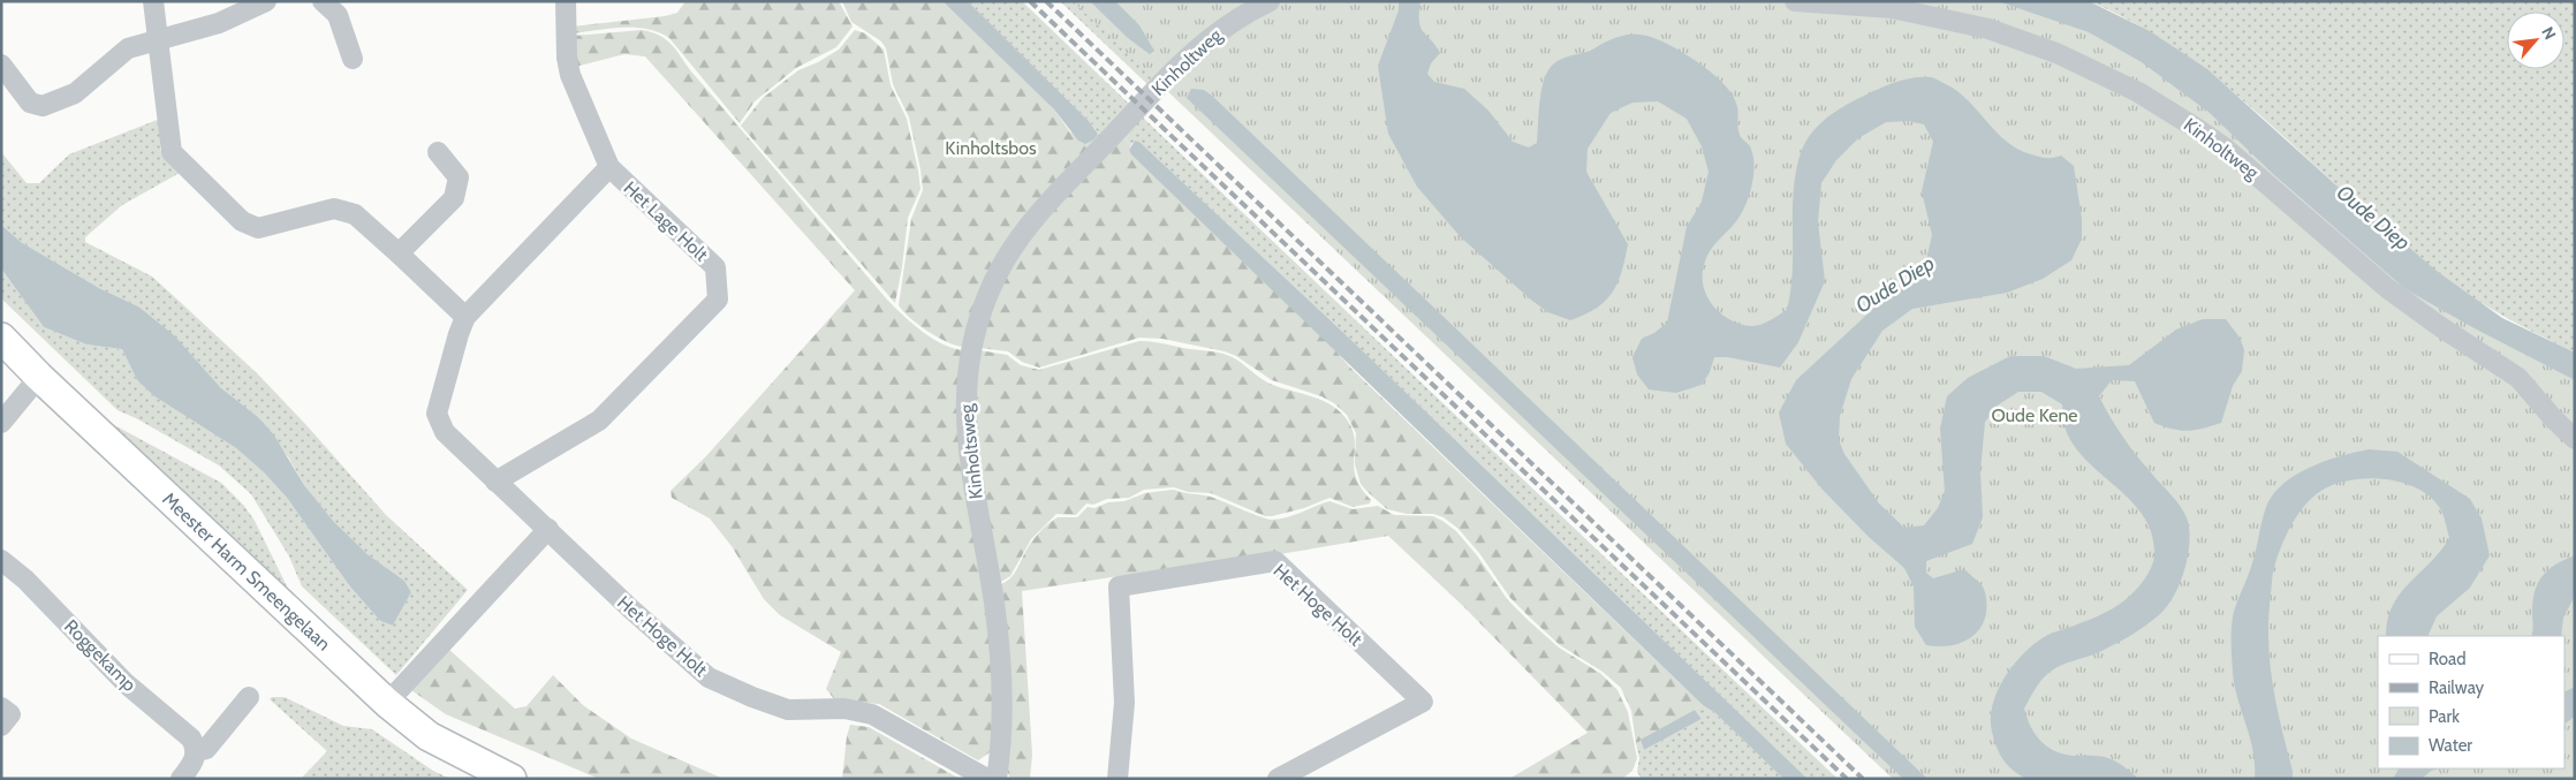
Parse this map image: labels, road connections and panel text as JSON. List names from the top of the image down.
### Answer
{
  "streets": {
    "street": [
      "Kinholtweg",
      "Het Lage Holt",
      "Kinholtsweg",
      "Meester Harm Smeengelaan",
      "Het Hoge Holt",
      "Roggekamp"
    ]
  },
  "crossings": [
    ["Kinholtweg", "Kinholtsweg"],
    ["Het Lage Holt", "Het Hoge Holt"]
  ],
  "water": ["Oude Diep"],
  "parks": ["Kinholtsbos", "Oude Kene"],
  "legend": [
    "Road",
    "Railway",
    "Park",
    "Water"
  ],
  "north": "top right"
}
